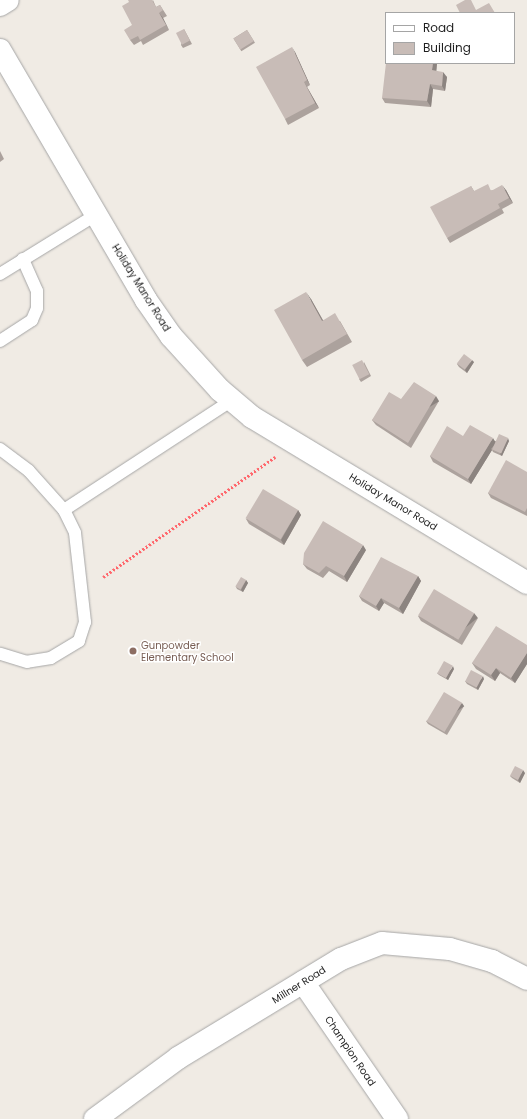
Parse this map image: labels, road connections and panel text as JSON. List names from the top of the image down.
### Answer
{
  "streets": {
    "street": ["Holiday Manor Road", "Millner Road", "Champion Road"]
  },
  "crossings": [
    ["Millner Road", "Champion Road"]
  ],
  "places": ["Gunpowder Elementary School"],
  "legend": ["Road", "Building"]
}
